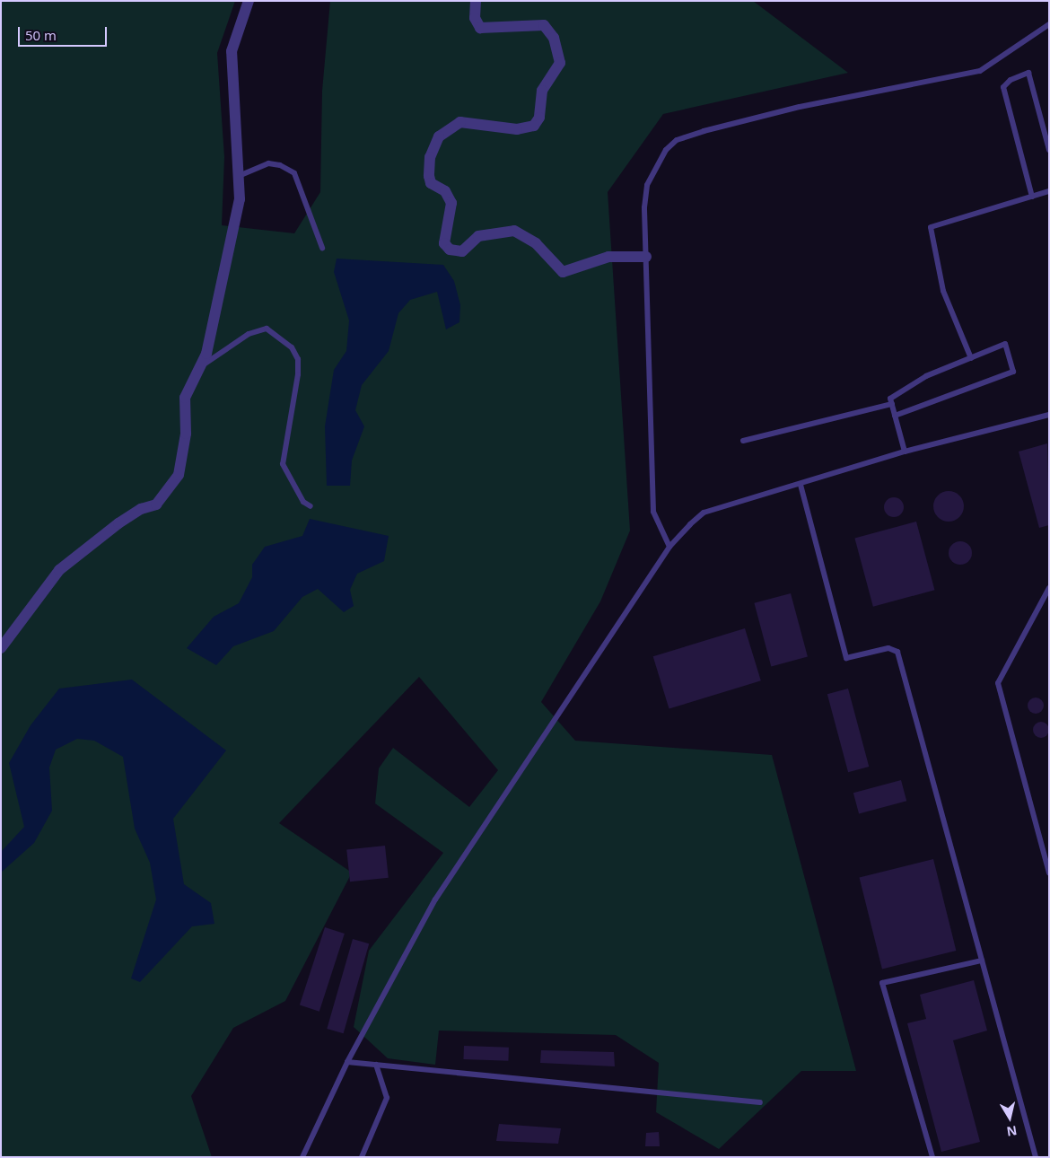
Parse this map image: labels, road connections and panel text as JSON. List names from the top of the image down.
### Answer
{
  "scale_bar": "50 m",
  "north": "bottom"
}
